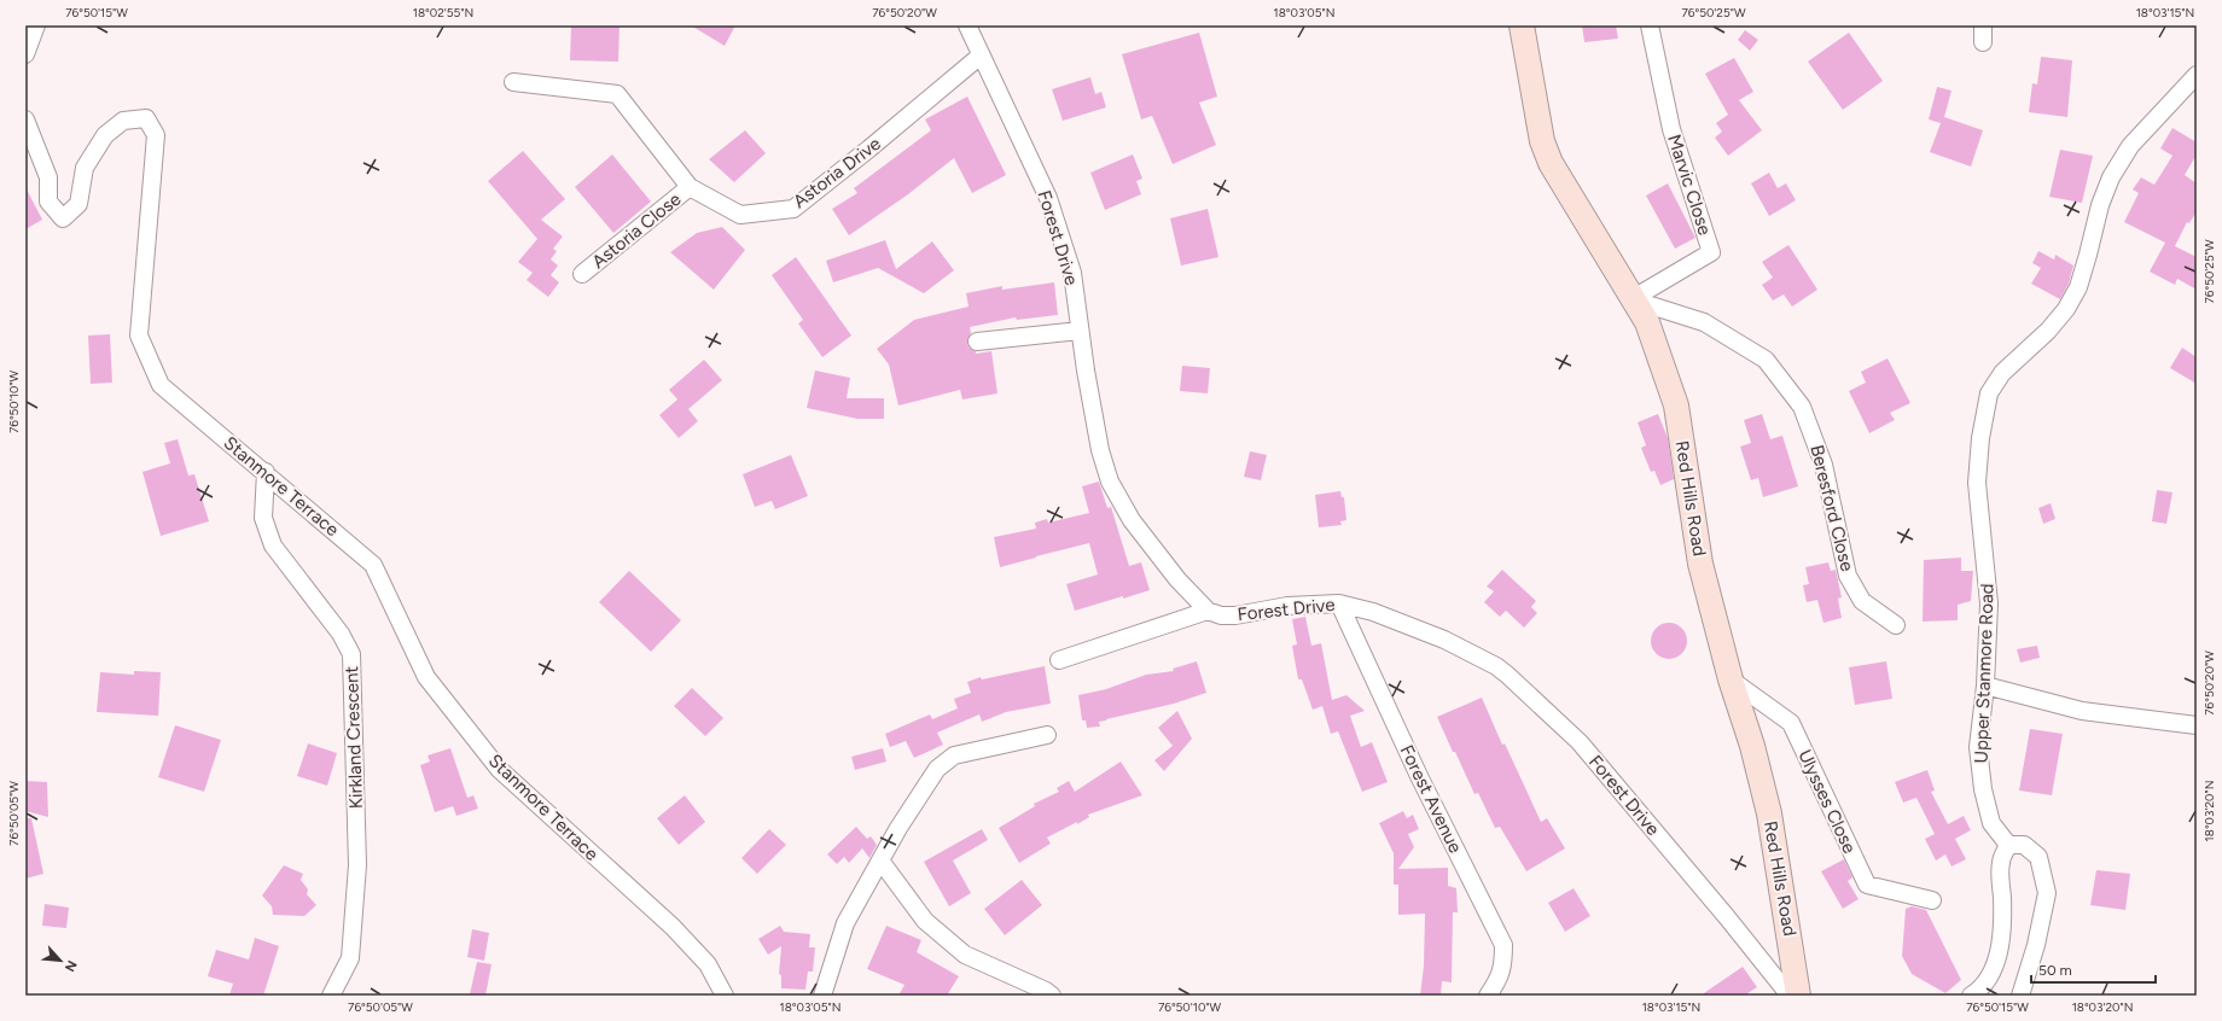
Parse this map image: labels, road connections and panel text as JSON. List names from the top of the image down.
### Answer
{
  "streets": {
    "main road": ["Red Hills Road"],
    "street": [
      "Astoria Drive",
      "Marvic Close",
      "Astoria Close",
      "Forest Drive",
      "Stanmore Terrace",
      "Beresford Close",
      "Upper Stanmore Road",
      "Kirkland Crescent",
      "Forest Avenue",
      "Ulysses Close"
    ]
  },
  "crossings": [
    ["Astoria Drive", "Astoria Close"],
    ["Astoria Drive", "Forest Drive"],
    ["Marvic Close", "Red Hills Road"],
    ["Marvic Close", "Beresford Close"],
    ["Forest Drive", "Forest Avenue"],
    ["Stanmore Terrace", "Kirkland Crescent"],
    ["Red Hills Road", "Beresford Close"],
    ["Red Hills Road", "Ulysses Close"]
  ],
  "scale_bar": "50 m",
  "north": "bottom right",
  "coordinates": [
    "76°50'15\"W",
    "18°02'55\"N",
    "76°50'20\"W",
    "18°03'05\"N",
    "76°50'25\"W",
    "18°03'15\"N",
    "76°50'10\"W",
    "18°03'20\"N",
    "76°50'05\"W"
  ]
}
